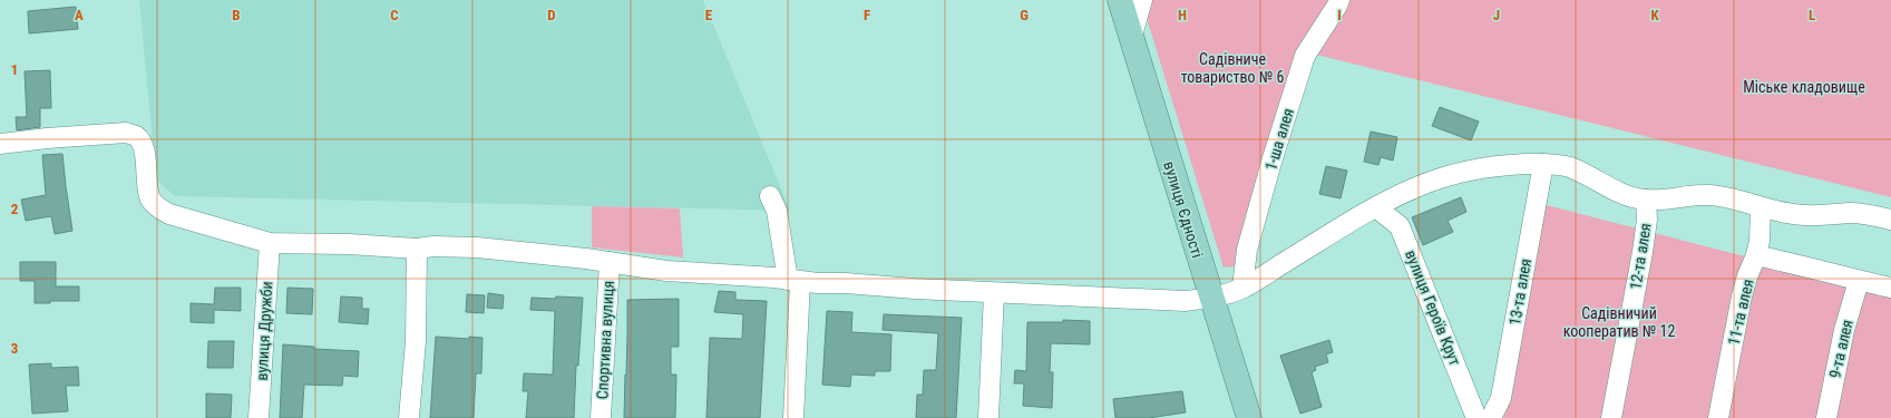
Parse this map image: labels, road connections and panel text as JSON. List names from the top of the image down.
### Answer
{
  "streets": {
    "main road": ["вулиця Єдності"],
    "street": [
      "1-ша алея",
      "12-та алея",
      "13-та алея",
      "вулиця Героїв Крут",
      "11-та алея",
      "вулиця Дружби",
      "Спортивна вулиця",
      "9-та алея"
    ]
  },
  "parks": ["Садівниче товариство № 6", "Міське кладовище", "Садівничий кооператив № 12"],
  "grid": {
    "columns": [
      "A",
      "B",
      "C",
      "D",
      "E",
      "F",
      "G",
      "H",
      "I",
      "J",
      "K",
      "L"
    ],
    "rows": ["1", "2", "3"]
  }
}
